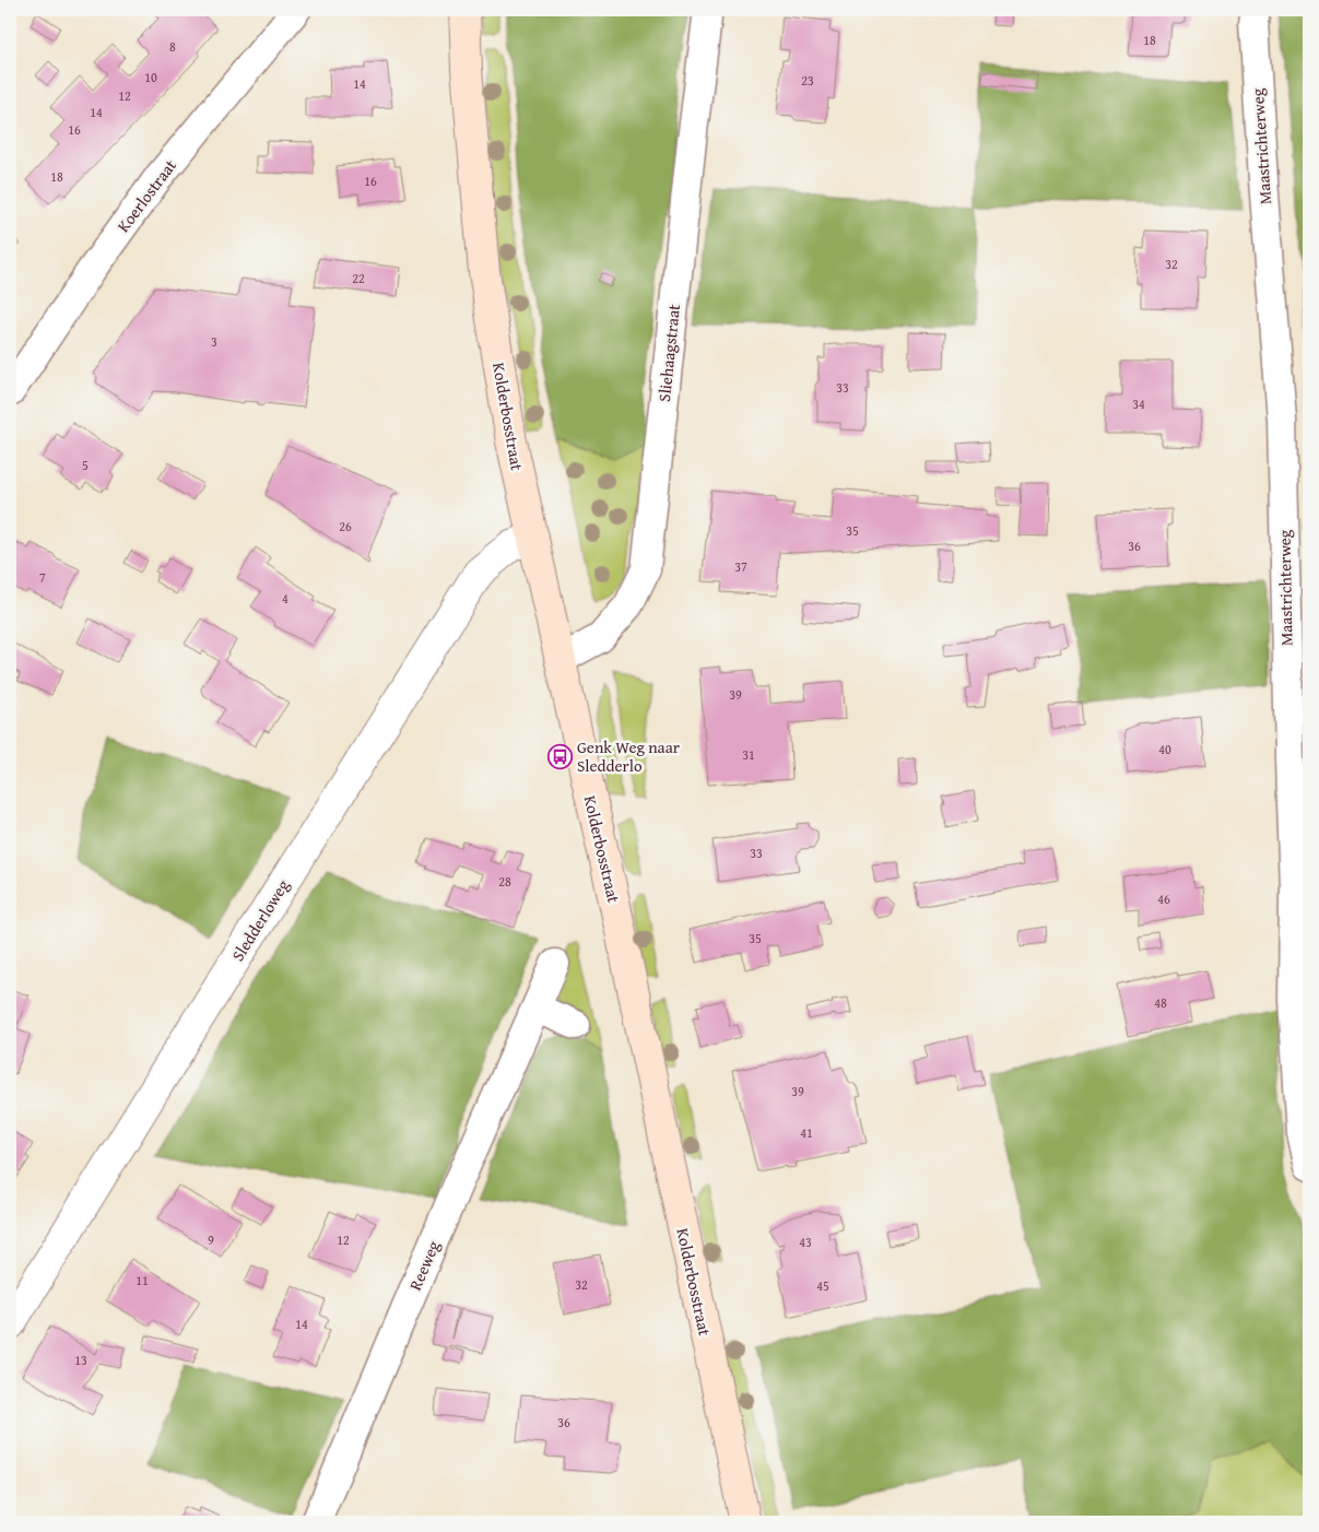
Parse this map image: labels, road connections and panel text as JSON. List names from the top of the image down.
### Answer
{
  "streets": {
    "main road": ["Kolderbosstraat"],
    "street": [
      "Maastrichterweg",
      "Koerlostraat",
      "Sliehaagstraat",
      "Sledderloweg",
      "Reeweg"
    ]
  },
  "crossings": [
    ["Sliehaagstraat", "Kolderbosstraat"],
    ["Kolderbosstraat", "Sledderloweg"]
  ],
  "places": {
    "bus stop": ["Genk Weg naar Sledderlo"]
  },
  "house_numbers": [
    "18",
    "8",
    "10",
    "23",
    "14",
    "12",
    "14",
    "16",
    "18",
    "16",
    "32",
    "22",
    "3",
    "33",
    "34",
    "5",
    "26",
    "35",
    "36",
    "37",
    "7",
    "4",
    "39",
    "40",
    "31",
    "33",
    "28",
    "46",
    "35",
    "48",
    "39",
    "41",
    "9",
    "12",
    "43",
    "11",
    "32",
    "45",
    "14",
    "13",
    "36"
  ]
}
